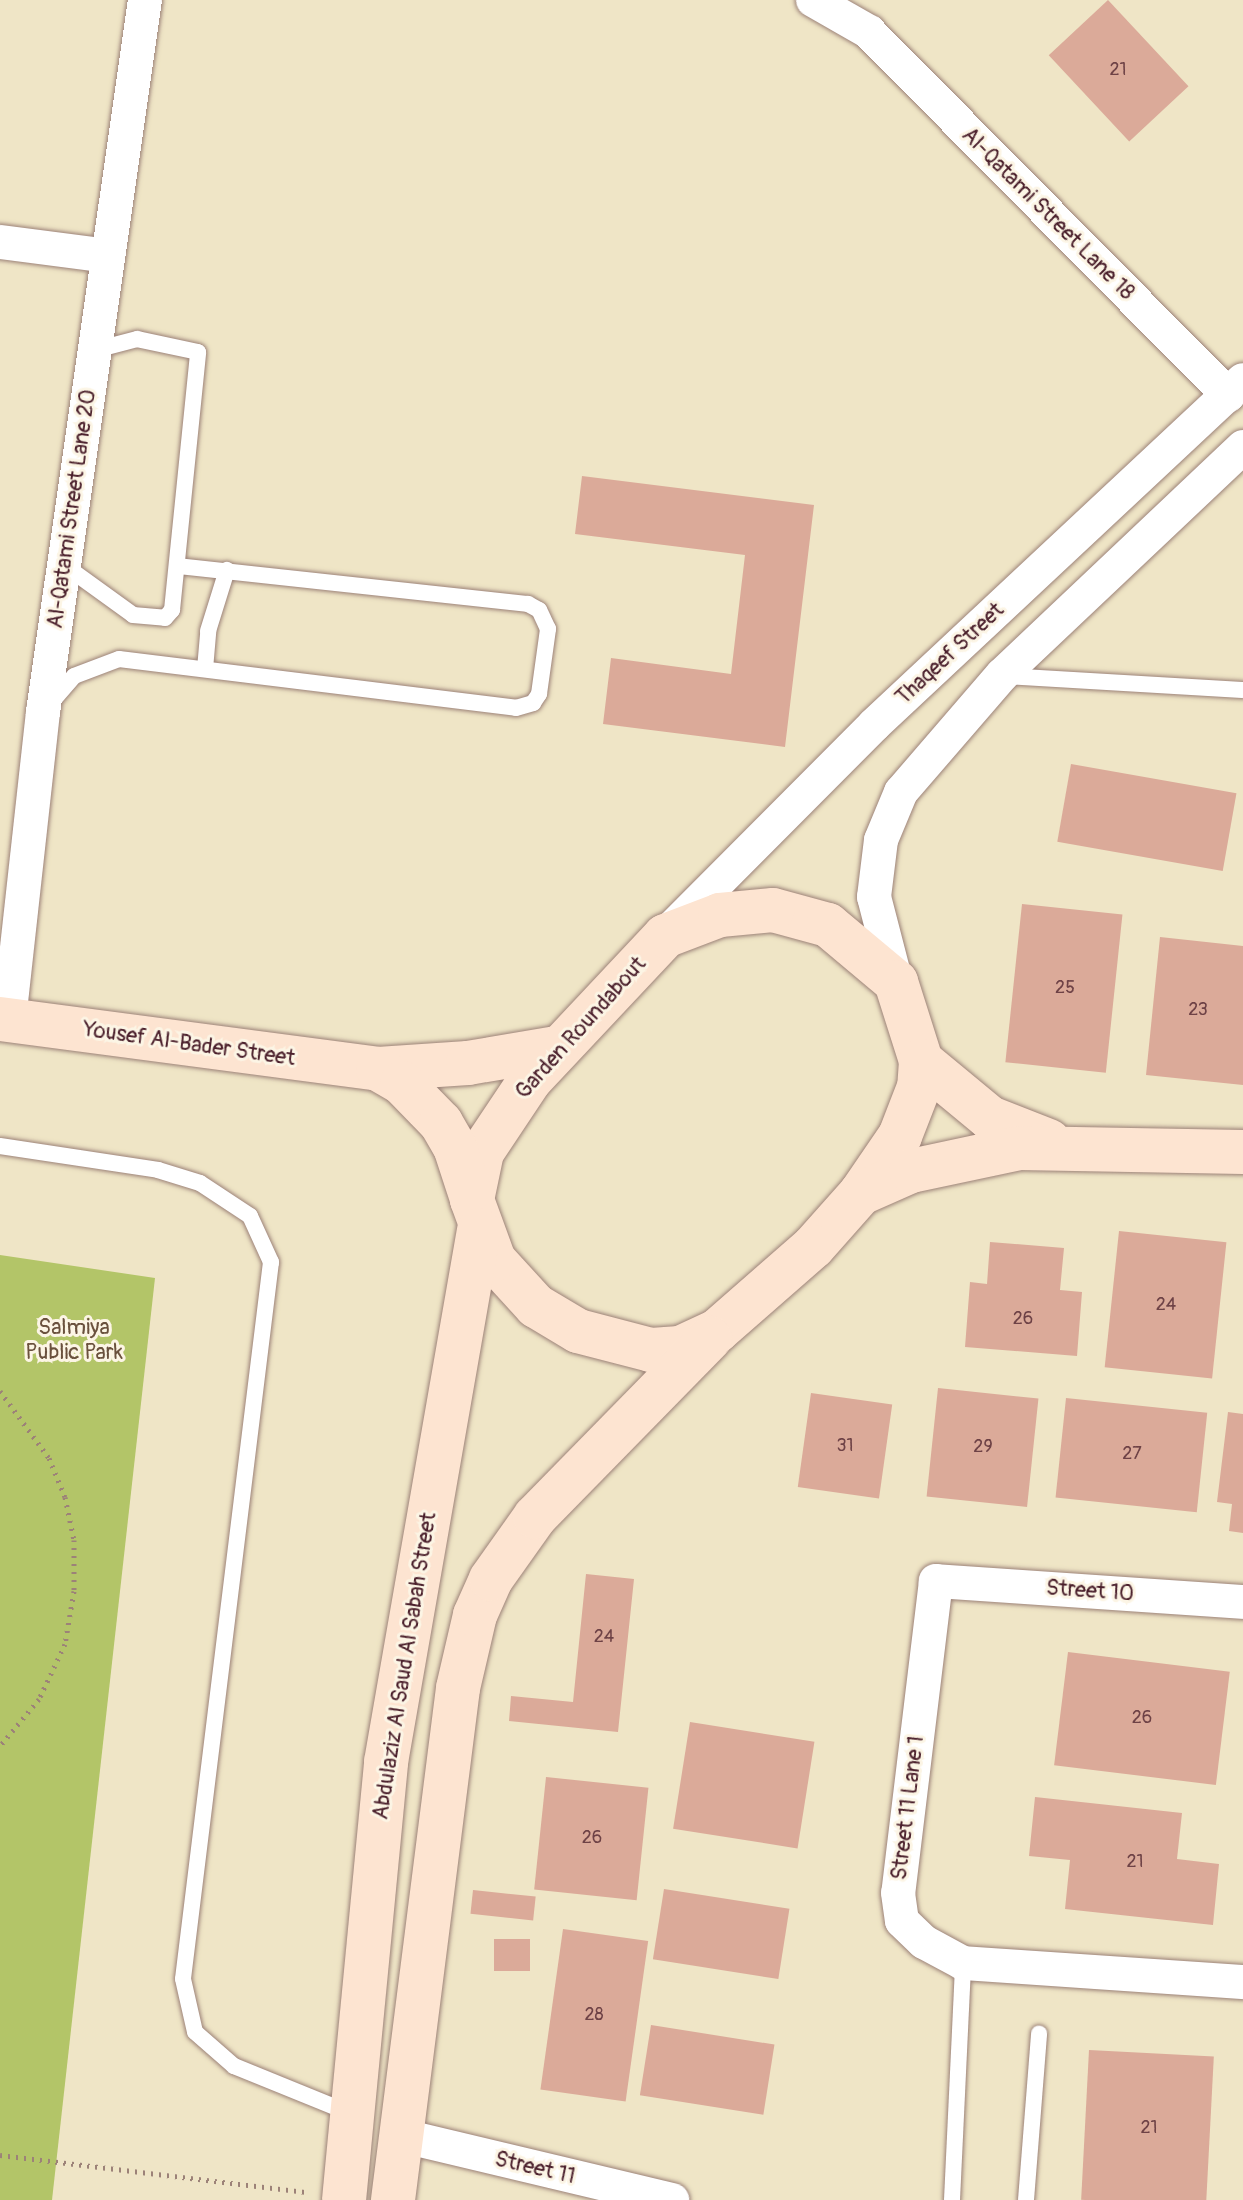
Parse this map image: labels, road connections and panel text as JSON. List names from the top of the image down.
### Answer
{
  "streets": {
    "street": [
      "Al-Qatami Street Lane 18",
      "Al-Qatami Street Lane 20",
      "Thaqeef Street",
      "Garden Roundabout",
      "Yousef Al-Bader Street",
      "Street 10",
      "Abdulaziz Al Saud Al Sabah Street",
      "Street 11 Lane 1",
      "Street 11"
    ]
  },
  "crossings": [
    ["Al-Qatami Street Lane 18", "Thaqeef Street"],
    ["Al-Qatami Street Lane 20", "Yousef Al-Bader Street"],
    ["Thaqeef Street", "Garden Roundabout"],
    ["Garden Roundabout", "Yousef Al-Bader Street"],
    ["Garden Roundabout", "Abdulaziz Al Saud Al Sabah Street"],
    ["Yousef Al-Bader Street", "Abdulaziz Al Saud Al Sabah Street"],
    ["Street 10", "Street 11 Lane 1"]
  ],
  "parks": ["Salmiya Public Park"],
  "house_numbers": [
    "21",
    "25",
    "23",
    "24",
    "26",
    "31",
    "29",
    "27",
    "24",
    "26",
    "26",
    "21",
    "28",
    "21"
  ]
}
